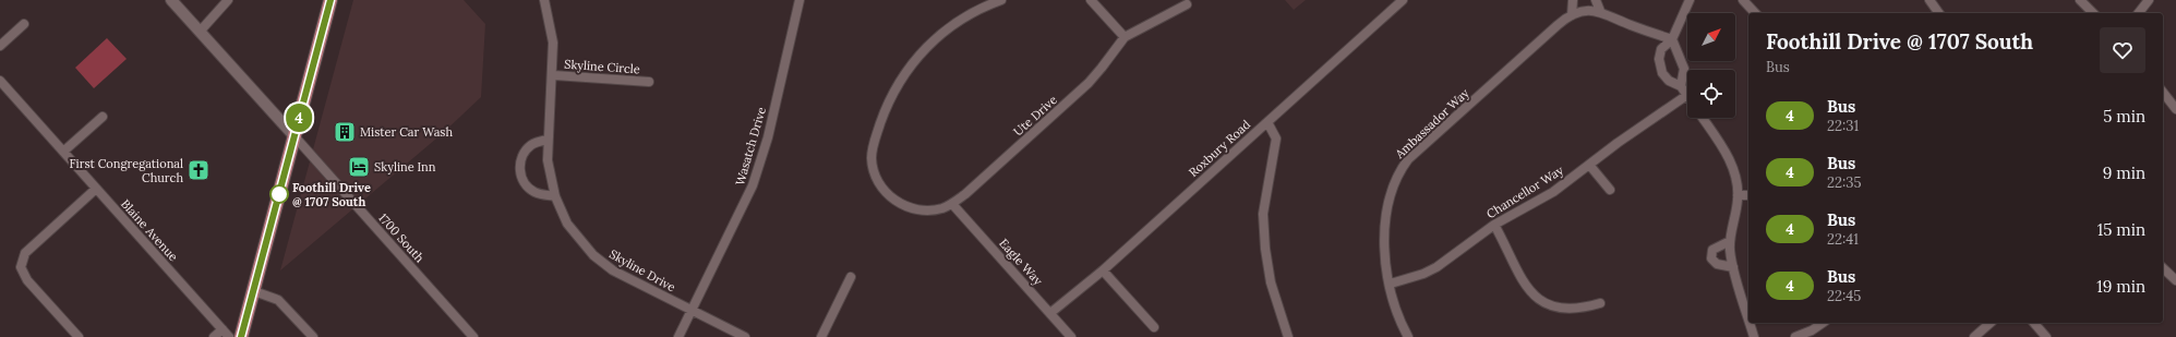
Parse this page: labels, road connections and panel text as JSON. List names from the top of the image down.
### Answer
{
  "streets": {
    "street": [
      "Skyline Circle",
      "Ute Drive",
      "Ambassador Way",
      "Wasatch Drive",
      "Roxbury Road",
      "Chancellor Way",
      "Blaine Avenue",
      "1700 South",
      "Eagle Way",
      "Skyline Drive"
    ]
  },
  "crossings": [
    ["Skyline Circle", "Skyline Drive"],
    ["Ute Drive", "Eagle Way"],
    ["Ambassador Way", "Chancellor Way"],
    ["Wasatch Drive", "Skyline Drive"],
    ["Roxbury Road", "Eagle Way"]
  ],
  "places": {
    "building": ["Mister Car Wash"],
    "hotel": ["Skyline Inn"],
    "church": ["First Congregational Church"],
    "other": ["Foothill Drive @ 1707 South"]
  },
  "lines": ["bus line 4"],
  "north": "top right",
  "page": {
    "on_map": "4",
    "heading": ["Foothill Drive @ 1707 South", "Bus"],
    "list": [
      {
        "mark": "4",
        "name": "Bus",
        "note": "22:31",
        "value": "5 min"
      },
      {
        "mark": "4",
        "name": "Bus",
        "note": "22:35",
        "value": "9 min"
      },
      {
        "mark": "4",
        "name": "Bus",
        "note": "22:41",
        "value": "15 min"
      },
      {
        "mark": "4",
        "name": "Bus",
        "note": "22:45",
        "value": "19 min"
      }
    ]
  }
}
